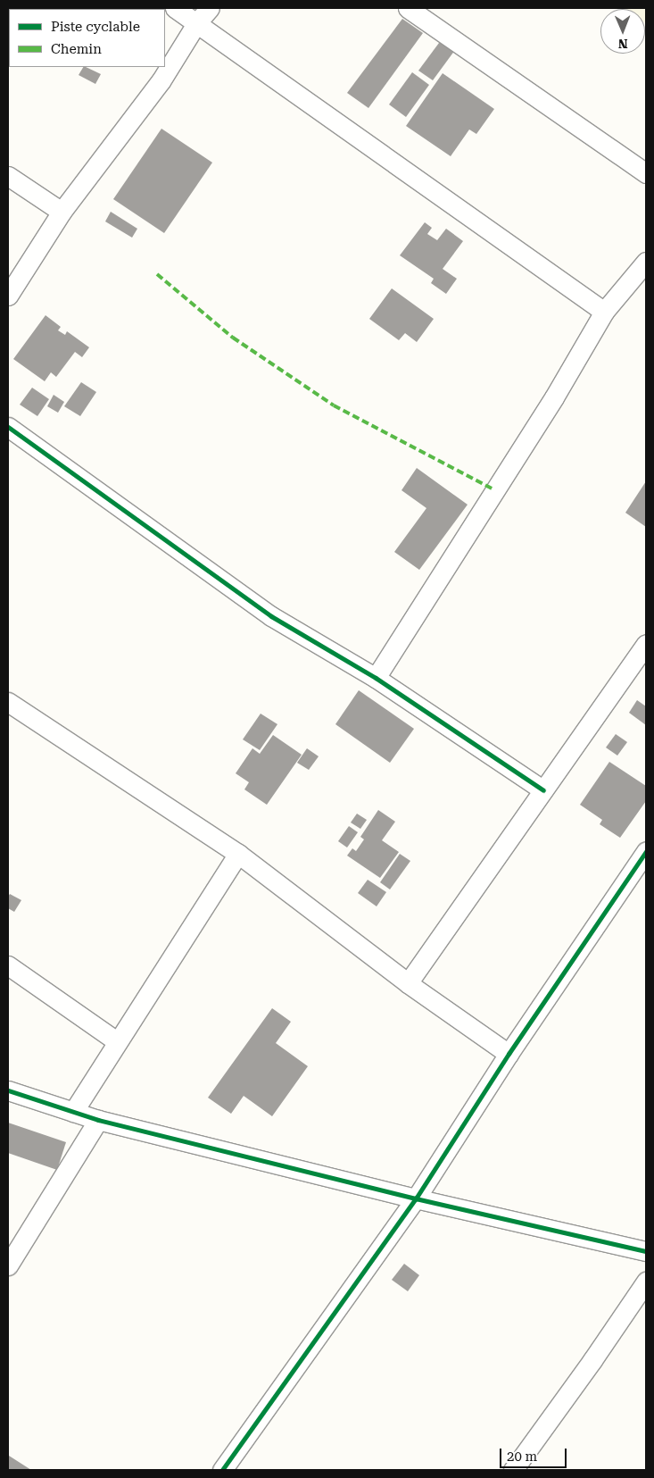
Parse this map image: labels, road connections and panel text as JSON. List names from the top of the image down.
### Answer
{
  "legend": ["Piste cyclable", "Chemin"],
  "scale_bar": "20 m",
  "north": "bottom"
}
